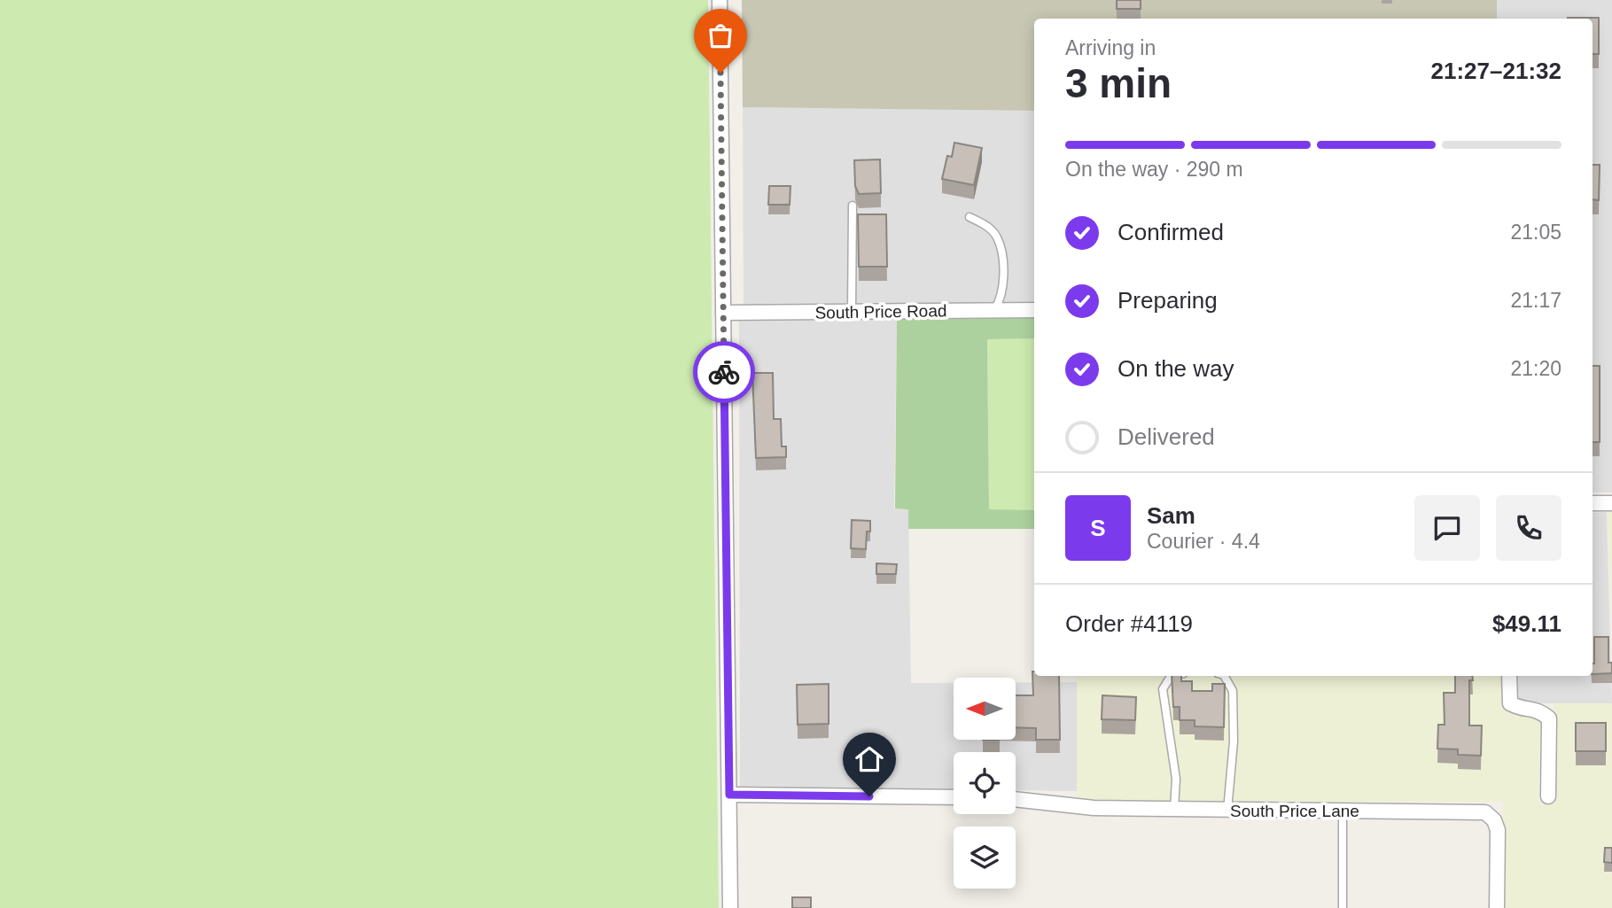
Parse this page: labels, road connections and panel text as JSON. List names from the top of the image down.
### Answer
{
  "streets": {
    "street": ["South Price Road", "South Price Lane"]
  },
  "north": "left",
  "page": {
    "heading": ["3 min", "Arriving in", "21:27–21:32"],
    "panel": [
      "Sam",
      "Courier · 4.4",
      "Order #4119",
      "$49.11"
    ],
    "bar": "On the way · 290 m",
    "list": [
      ["Confirmed", "21:05"],
      ["Preparing", "21:17"],
      ["On the way", "21:20"],
      "Delivered"
    ],
    "round": "S"
  }
}
